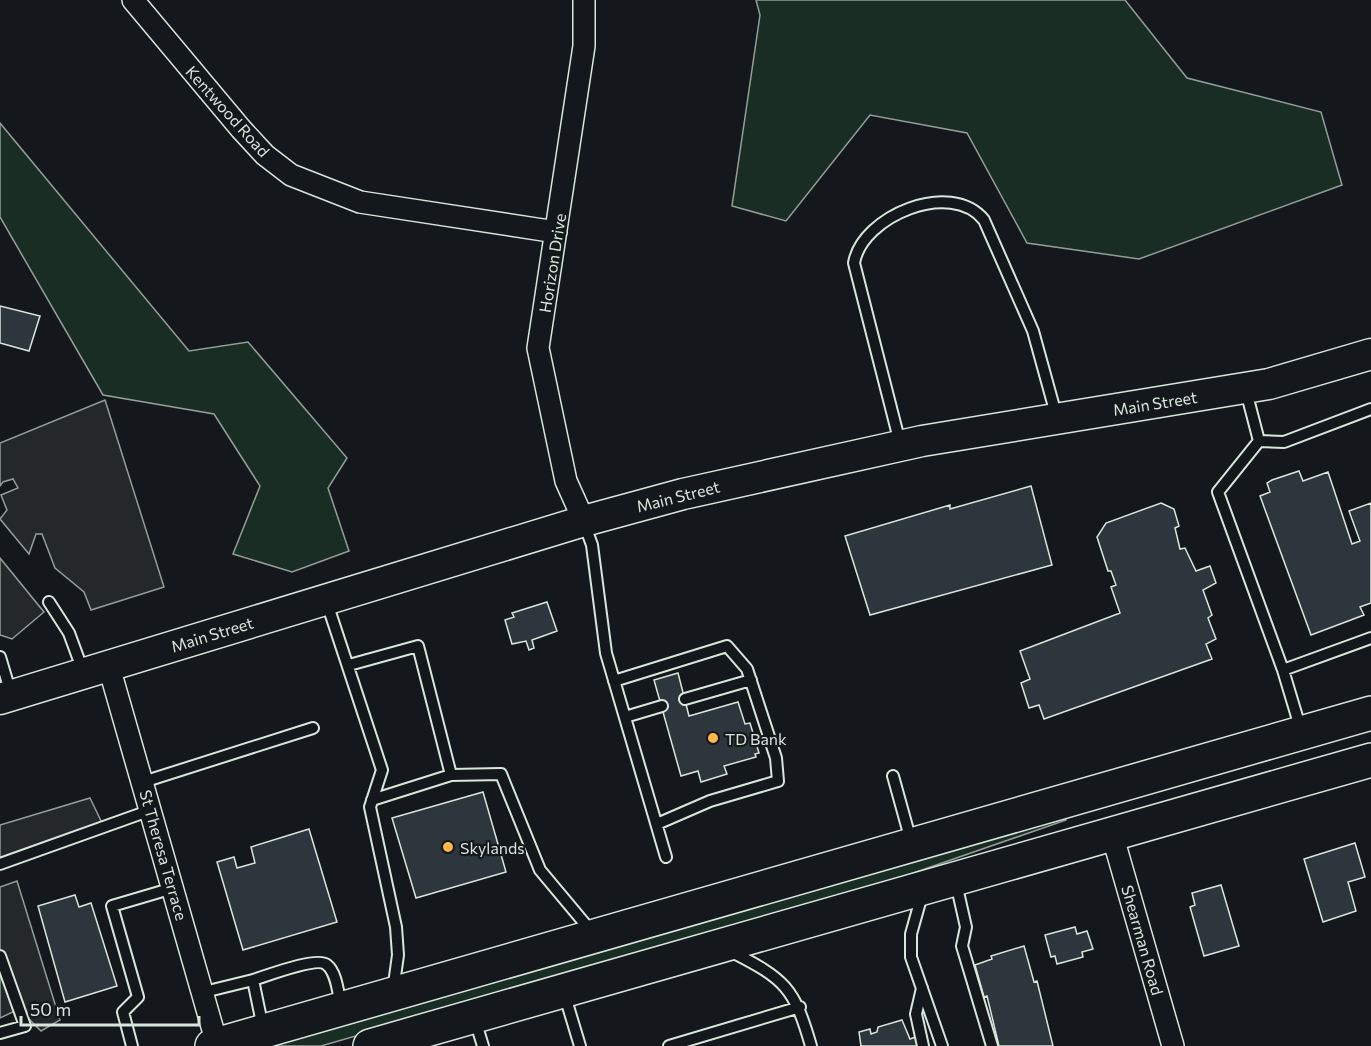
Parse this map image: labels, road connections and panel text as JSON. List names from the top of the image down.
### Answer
{
  "streets": {
    "street": [
      "Kentwood Road",
      "Horizon Drive",
      "Main Street",
      "St Theresa Terrace",
      "Shearman Road"
    ]
  },
  "crossings": [
    ["Kentwood Road", "Horizon Drive"],
    ["Horizon Drive", "Main Street"],
    ["Main Street", "St Theresa Terrace"]
  ],
  "places": ["TD Bank", "Skylands"],
  "scale_bar": "50 m"
}
